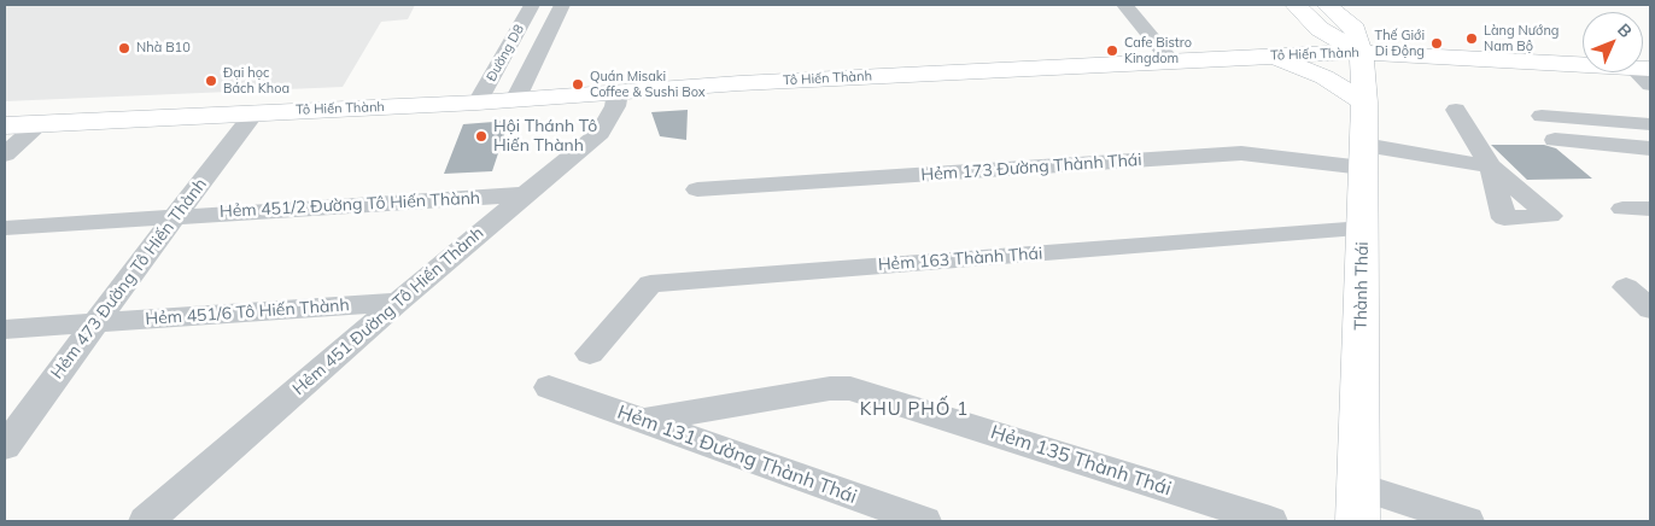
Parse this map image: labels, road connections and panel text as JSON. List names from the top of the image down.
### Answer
{
  "streets": {
    "main road": ["Tô Hiến Thành", "Thành Thái"],
    "street": [
      "Đường D8",
      "Hẻm 173 Đường Thành Thái",
      "Hẻm 451/2 Đường Tô Hiến Thành",
      "Hẻm 163 Thành Thái",
      "Hẻm 473 Đường Tô Hiến Thành",
      "Hẻm 451 Đường Tô Hiến Thành",
      "Hẻm 451/6 Tô Hiến Thành",
      "Hẻm 131 Đường Thành Thái",
      "Hẻm 135 Thành Thái"
    ]
  },
  "crossings": [
    ["Đường D8", "Tô Hiến Thành"],
    ["Tô Hiến Thành", "Hẻm 473 Đường Tô Hiến Thành"],
    ["Tô Hiến Thành", "Thành Thái"],
    ["Tô Hiến Thành", "Hẻm 451 Đường Tô Hiến Thành"],
    ["Hẻm 173 Đường Thành Thái", "Thành Thái"],
    ["Hẻm 451/2 Đường Tô Hiến Thành", "Hẻm 473 Đường Tô Hiến Thành"],
    ["Hẻm 451/2 Đường Tô Hiến Thành", "Hẻm 451 Đường Tô Hiến Thành"],
    ["Hẻm 163 Thành Thái", "Thành Thái"],
    ["Hẻm 473 Đường Tô Hiến Thành", "Hẻm 451/6 Tô Hiến Thành"],
    ["Hẻm 451 Đường Tô Hiến Thành", "Hẻm 451/6 Tô Hiến Thành"],
    ["Hẻm 131 Đường Thành Thái", "Hẻm 135 Thành Thái"]
  ],
  "districts": ["KHU PHỐ 1"],
  "places": [
    "Làng Nướng Nam Bộ",
    "Thế Giới Di Động",
    "Nhà B10",
    "Cafe Bistro Kingdom",
    "Đại học Bách Khoa",
    "Quán Misaki Coffee & Sushi Box",
    "Hội Thánh Tô Hiến Thành"
  ],
  "north": "top right"
}
